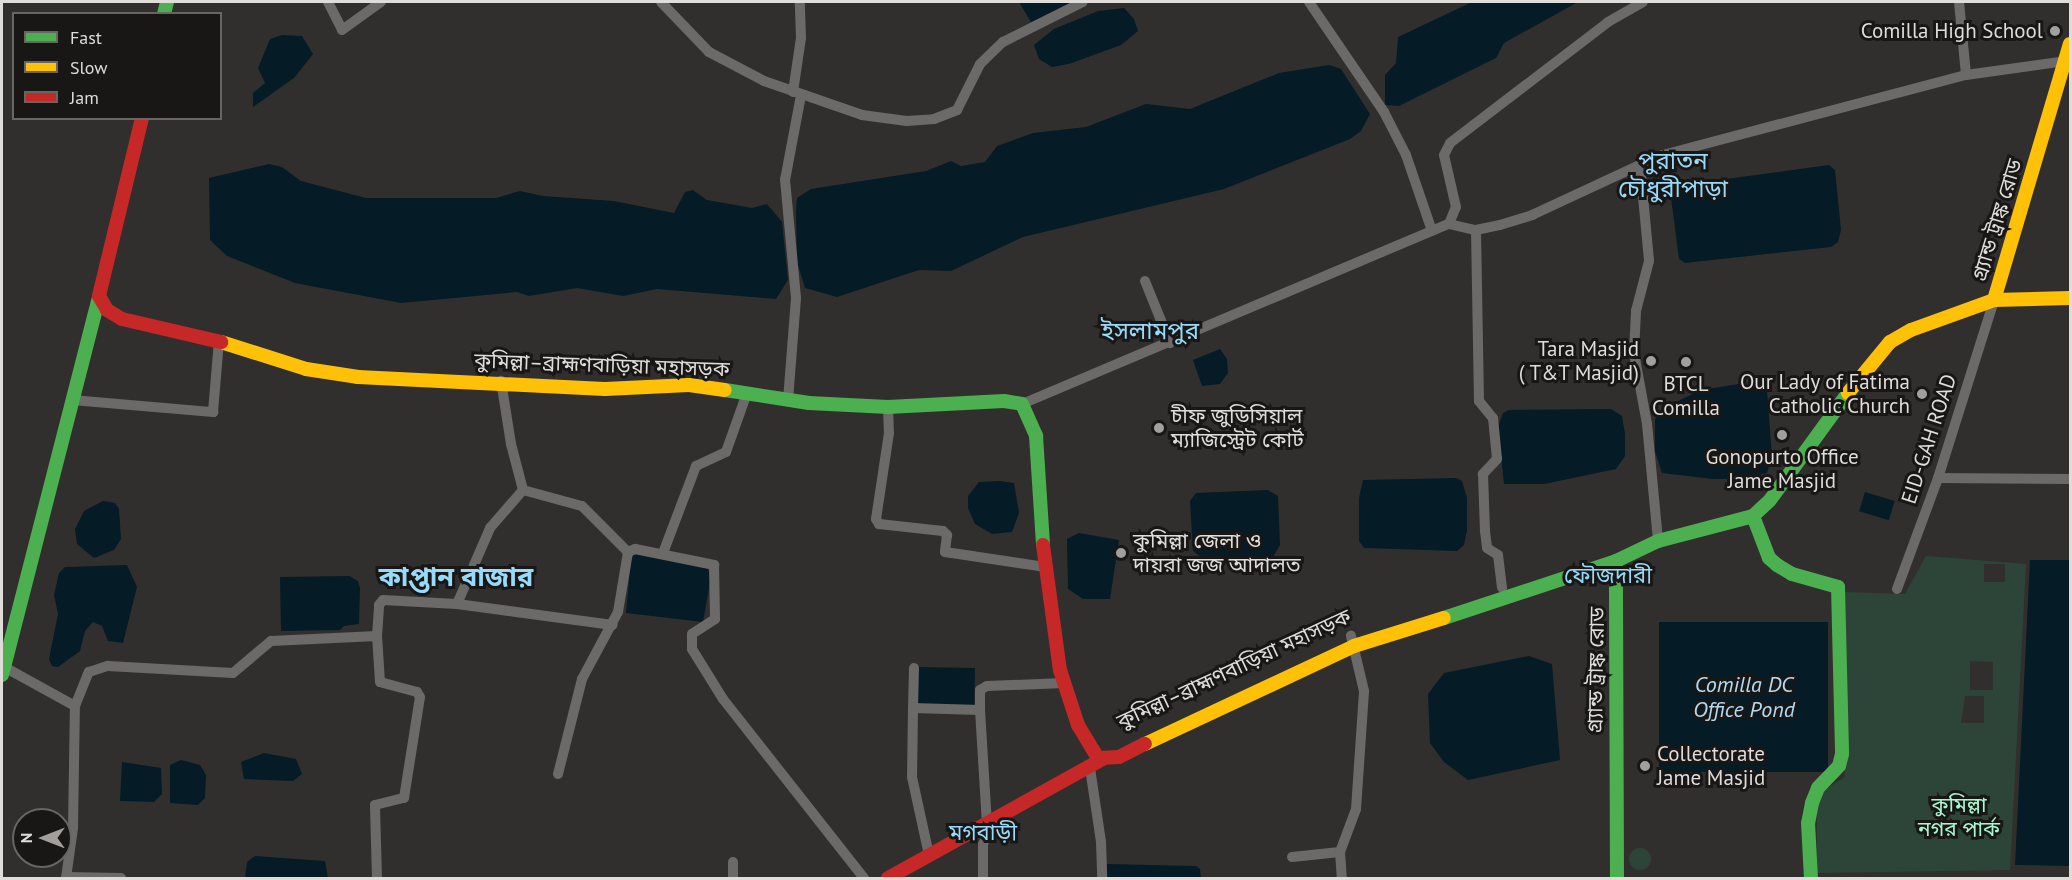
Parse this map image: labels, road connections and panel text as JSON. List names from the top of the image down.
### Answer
{
  "streets": {
    "main road": ["গ্র্যান্ড ট্রাঙ্ক রোড", "কুমিল্লা–ব্রাহ্মণবাড়িয়া মহাসড়ক"],
    "street": ["EID-GAH ROAD"]
  },
  "crossings": [
    ["গ্র্যান্ড ট্রাঙ্ক রোড", "কুমিল্লা–ব্রাহ্মণবাড়িয়া মহাসড়ক"],
    ["গ্র্যান্ড ট্রাঙ্ক রোড", "EID-GAH ROAD"]
  ],
  "districts": [
    "পুরাতন চৌধুরীপাড়া",
    "ইসলামপুর",
    "ফৌজদারী",
    "কাপ্তান বাজার",
    "মগবাড়ী"
  ],
  "water": ["Comilla DC Office Pond"],
  "parks": ["কুমিল্লা নগর পার্ক"],
  "places": [
    "Comilla High School",
    "Tara Masjid ( T&T Masjid)",
    "BTCL Comilla",
    "Our Lady of Fatima Catholic Church",
    "চীফ জুডিসিয়াল ম্যাজিস্ট্রেট কোর্ট",
    "Gonopurto Office Jame Masjid",
    "কুমিল্লা জেলা ও দায়রা জজ আদালত",
    "Collectorate Jame Masjid"
  ],
  "legend": ["Fast", "Slow", "Jam"],
  "north": "left"
}
